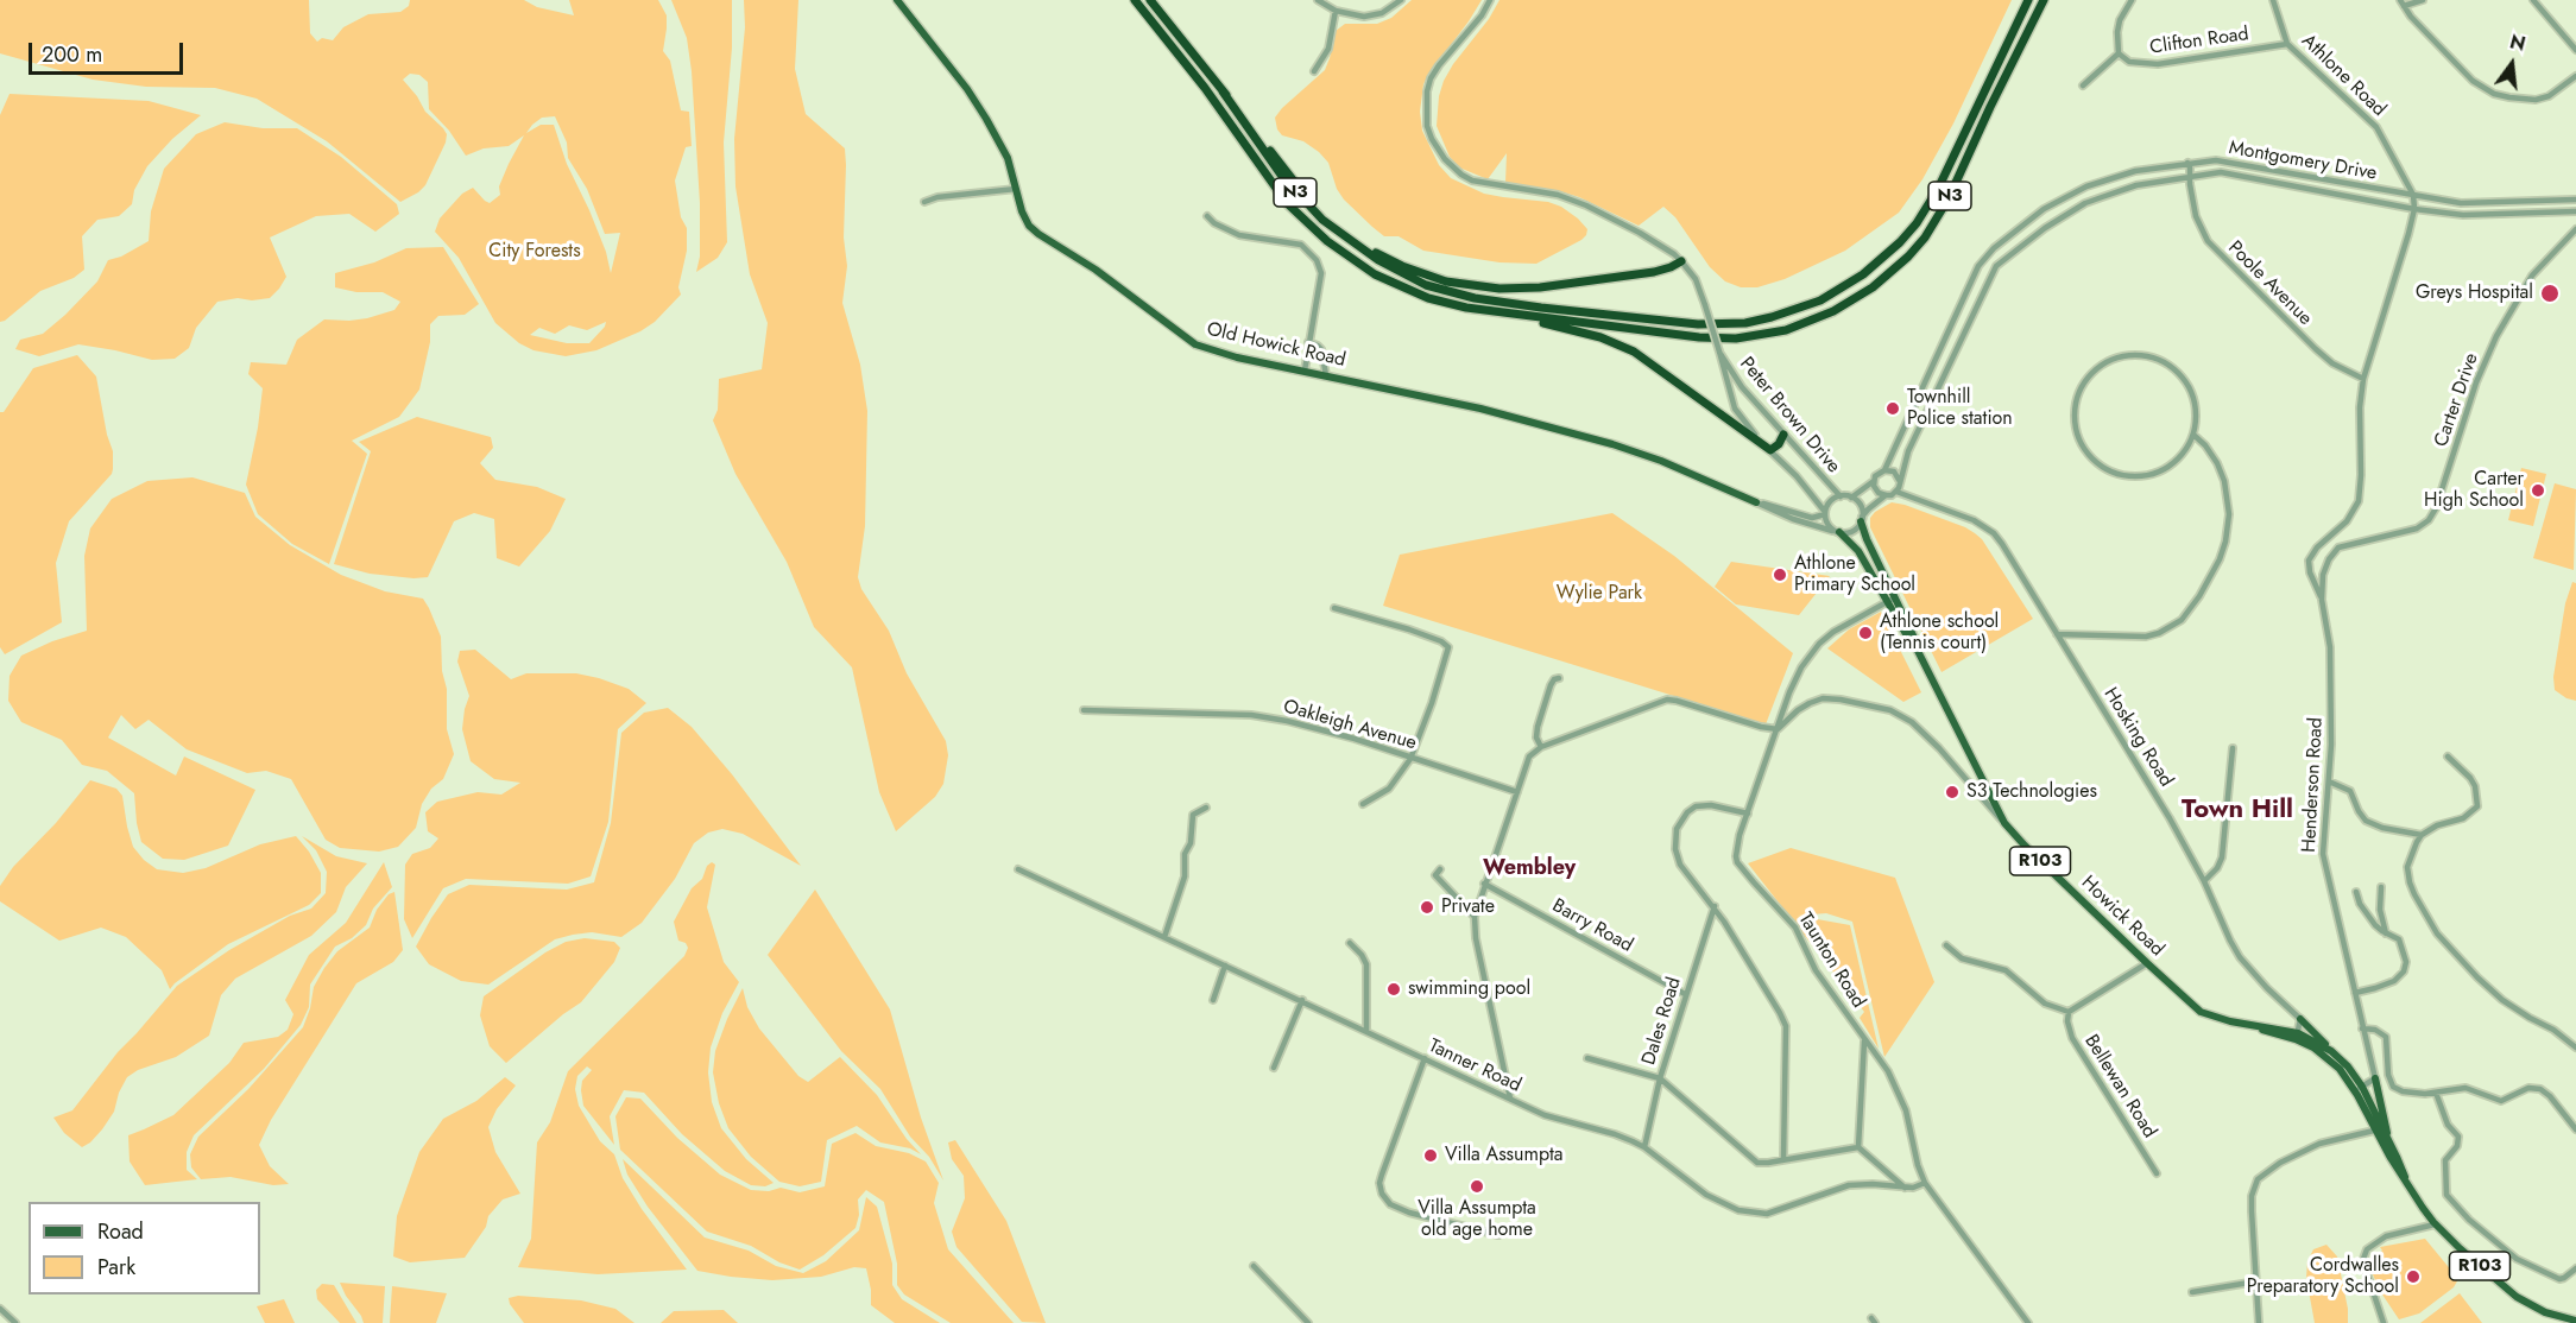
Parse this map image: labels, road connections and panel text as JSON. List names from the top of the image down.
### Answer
{
  "streets": {
    "highway": ["N3"],
    "main road": ["Old Howick Road", "R103", "Howick Road"],
    "street": [
      "Clifton Road",
      "Athlone Road",
      "Montgomery Drive",
      "Poole Avenue",
      "Carter Drive",
      "Peter Brown Drive",
      "Oakleigh Avenue",
      "Hosking Road",
      "Henderson Road",
      "Barry Road",
      "Taunton Road",
      "Dales Road",
      "Tanner Road",
      "Bellewan Road"
    ]
  },
  "crossings": [
    ["Clifton Road", "Athlone Road"],
    ["Athlone Road", "Montgomery Drive"],
    ["Montgomery Drive", "Poole Avenue"],
    ["Montgomery Drive", "Hosking Road"],
    ["Old Howick Road", "Peter Brown Drive"],
    ["Old Howick Road", "R103"],
    ["Old Howick Road", "Howick Road"],
    ["Carter Drive", "Henderson Road"],
    ["Peter Brown Drive", "R103"],
    ["Peter Brown Drive", "Howick Road"],
    ["R103", "Howick Road"],
    ["Howick Road", "Taunton Road"],
    ["Barry Road", "Dales Road"],
    ["Taunton Road", "Tanner Road"],
    ["Dales Road", "Tanner Road"]
  ],
  "districts": ["Town Hill", "Wembley"],
  "parks": ["City Forests", "Wylie Park"],
  "places": [
    "Greys Hospital",
    "Townhill Police station",
    "Carter High School",
    "Athlone Primary School",
    "Athlone school (Tennis court)",
    "S3 Technologies",
    "Private",
    "swimming pool",
    "Villa Assumpta",
    "Villa Assumpta old age home",
    "Cordwalles Preparatory School"
  ],
  "legend": ["Road", "Park"],
  "scale_bar": "200 m",
  "north": "top"
}
